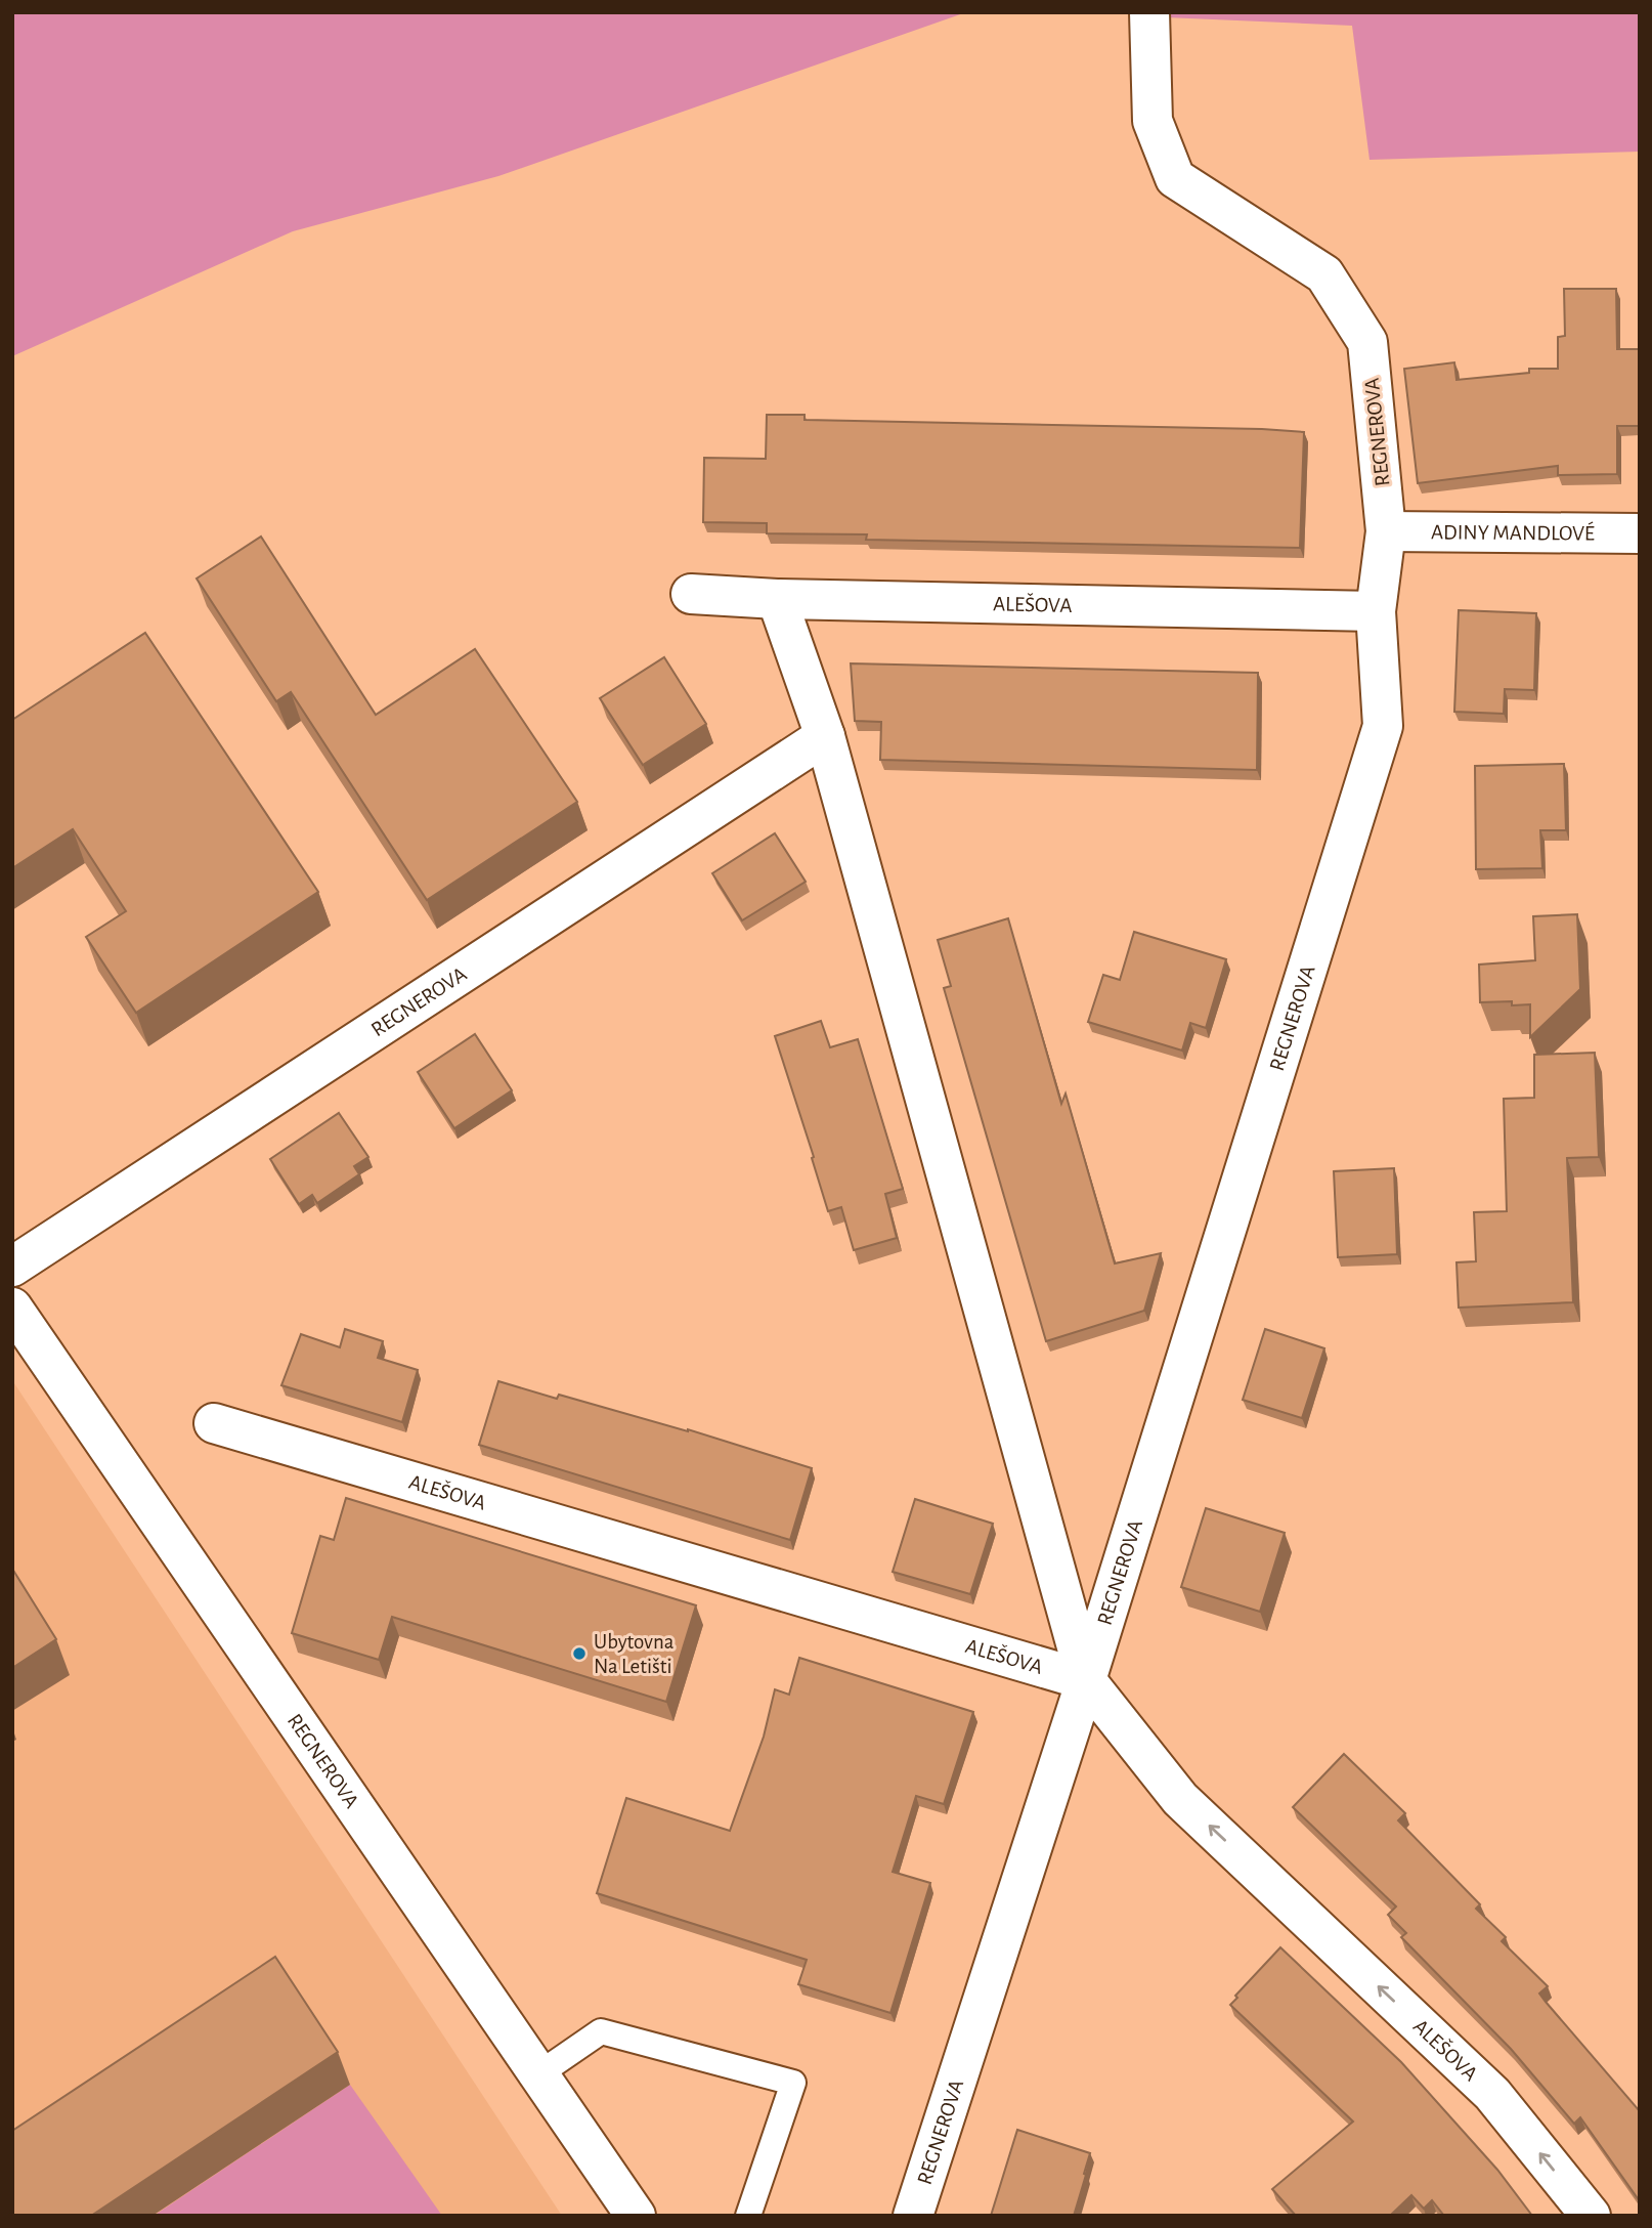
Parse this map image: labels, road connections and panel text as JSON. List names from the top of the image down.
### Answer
{
  "streets": {
    "street": ["REGNEROVA", "ADINY MANDLOVÉ", "ALEŠOVA"]
  },
  "crossings": [
    ["REGNEROVA", "ADINY MANDLOVÉ"],
    ["REGNEROVA", "ALEŠOVA"]
  ],
  "places": ["Ubytovna Na Letišti"]
}
